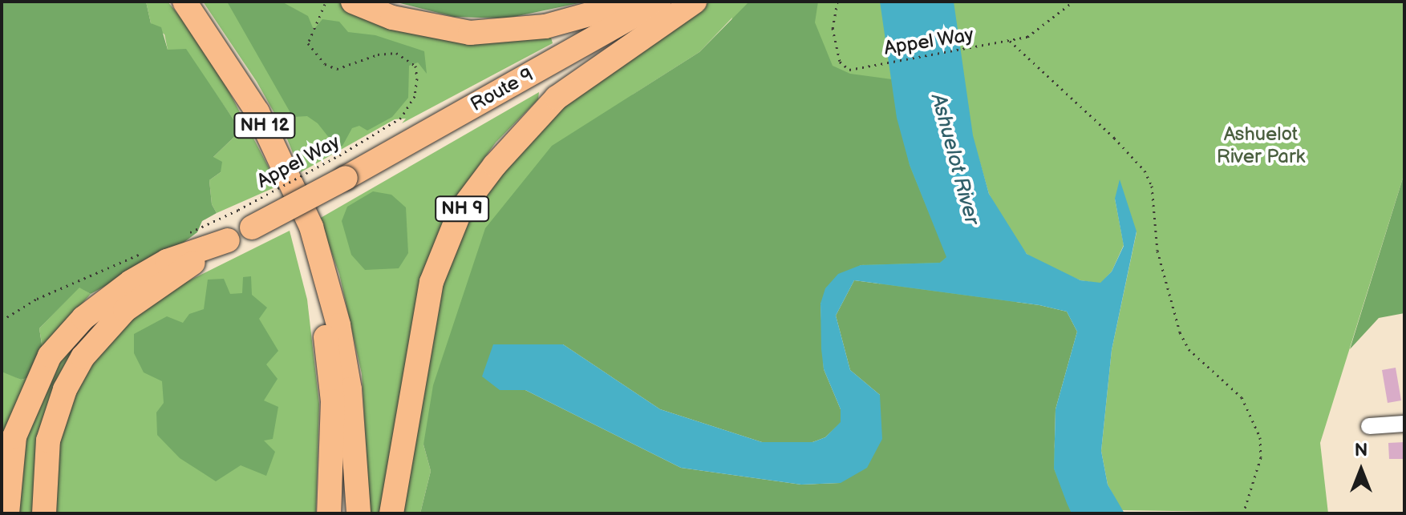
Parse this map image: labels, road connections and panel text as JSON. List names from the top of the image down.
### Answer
{
  "streets": {
    "highway": ["Route 9", "NH 12", "NH 9"],
    "path": ["Appel Way"]
  },
  "crossings": [
    ["Appel Way", "Route 9"]
  ],
  "water": ["Ashuelot River"],
  "parks": ["Ashuelot River Park"],
  "north": "top"
}
